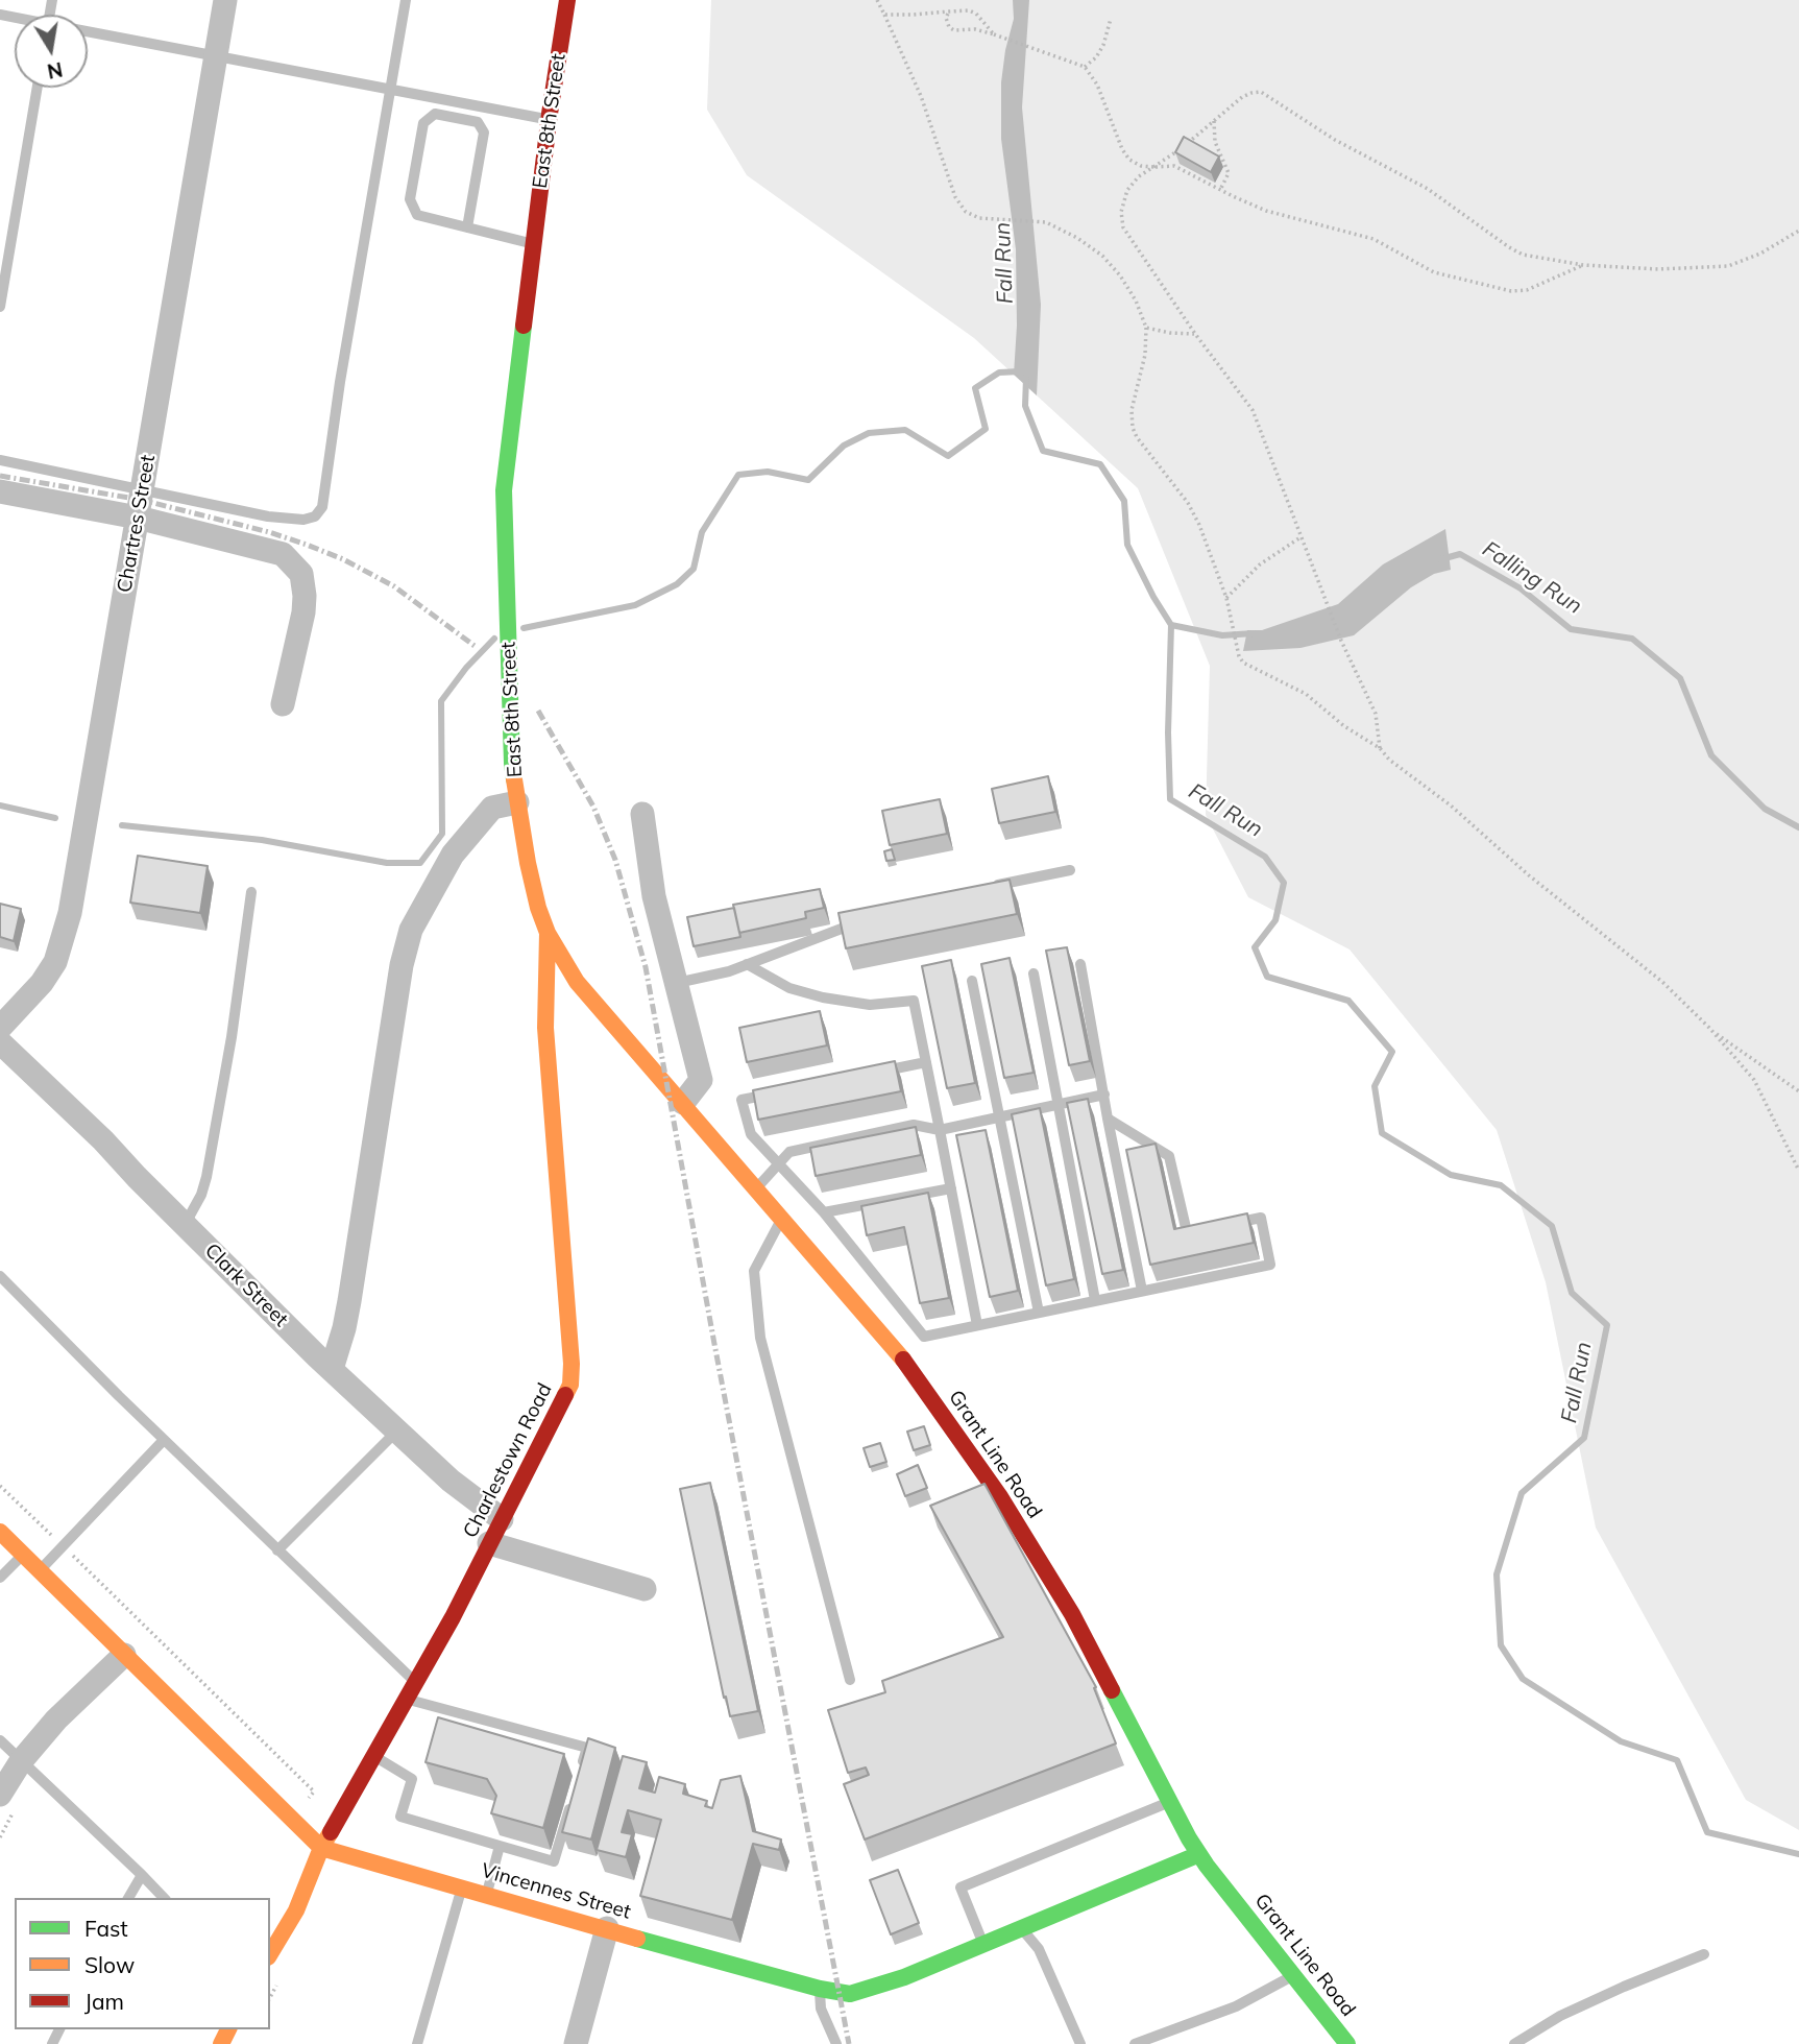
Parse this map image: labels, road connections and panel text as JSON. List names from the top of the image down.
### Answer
{
  "streets": {
    "street": [
      "East 8th Street",
      "Chartres Street",
      "Clark Street",
      "Grant Line Road",
      "Charlestown Road",
      "Vincennes Street"
    ]
  },
  "crossings": [
    ["East 8th Street", "Clark Street"],
    ["East 8th Street", "Charlestown Road"],
    ["Clark Street", "Charlestown Road"],
    ["Grant Line Road", "Charlestown Road"],
    ["Grant Line Road", "Vincennes Street"],
    ["Charlestown Road", "Vincennes Street"]
  ],
  "water": ["Fall Run", "Falling Run"],
  "legend": ["Fast", "Slow", "Jam"],
  "north": "bottom"
}
